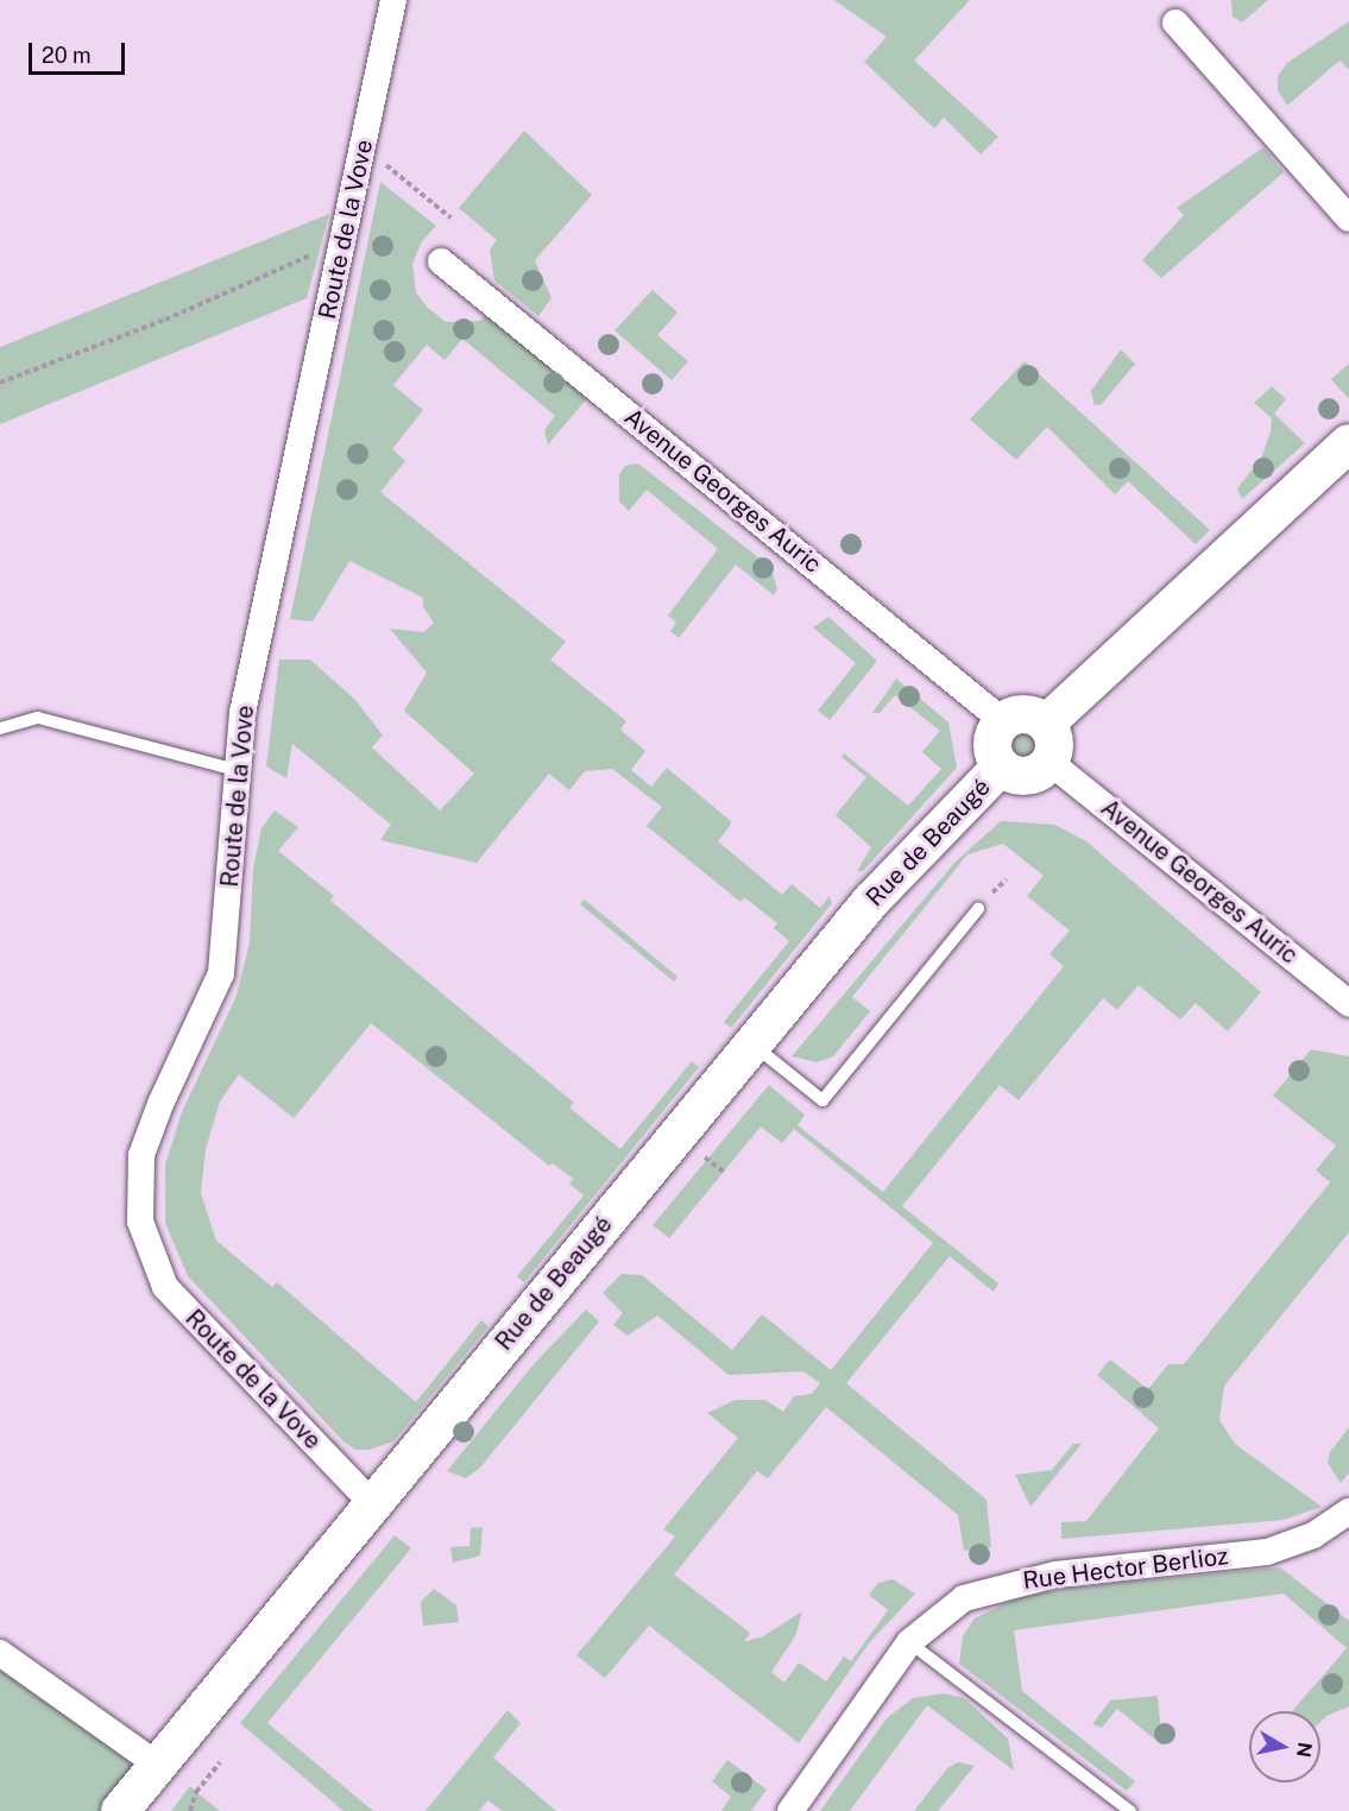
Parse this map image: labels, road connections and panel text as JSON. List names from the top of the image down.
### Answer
{
  "streets": {
    "street": [
      "Route de la Vove",
      "Avenue Georges Auric",
      "Rue de Beaugé",
      "Rue Hector Berlioz"
    ]
  },
  "crossings": [
    ["Route de la Vove", "Rue de Beaugé"],
    ["Avenue Georges Auric", "Rue de Beaugé"]
  ],
  "scale_bar": "20 m",
  "north": "right"
}
